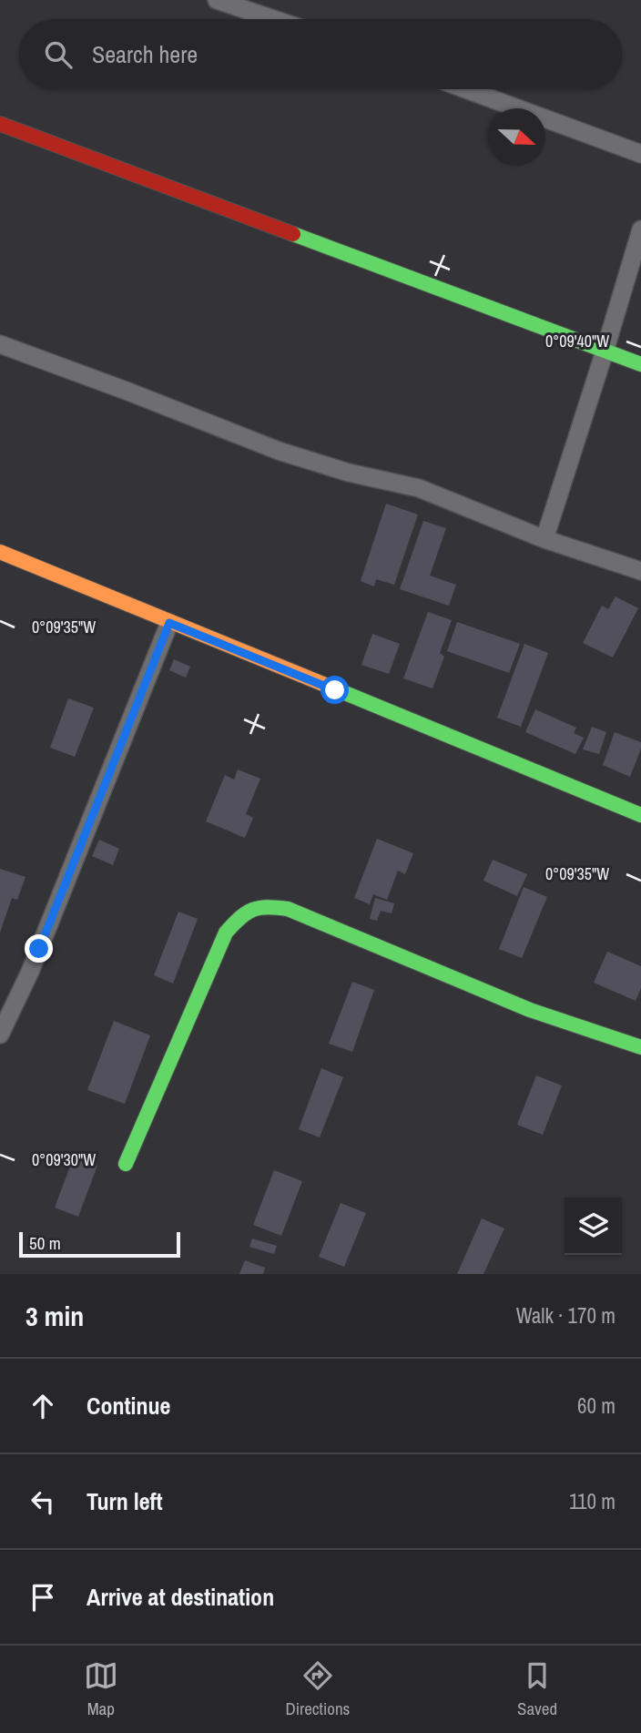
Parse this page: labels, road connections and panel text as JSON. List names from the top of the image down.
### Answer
{
  "scale_bar": "50 m",
  "north": "right",
  "page": {
    "search": "Search here",
    "scale": "50 m",
    "heading": ["3 min", "Walk · 170 m"],
    "list": [
      ["Continue", "60 m"],
      ["Turn left", "110 m"],
      "Arrive at destination"
    ],
    "nav": ["Map", "Directions", "Saved"]
  },
  "coordinates": ["0°09'40\"W", "0°09'35\"W", "0°09'30\"W"]
}
